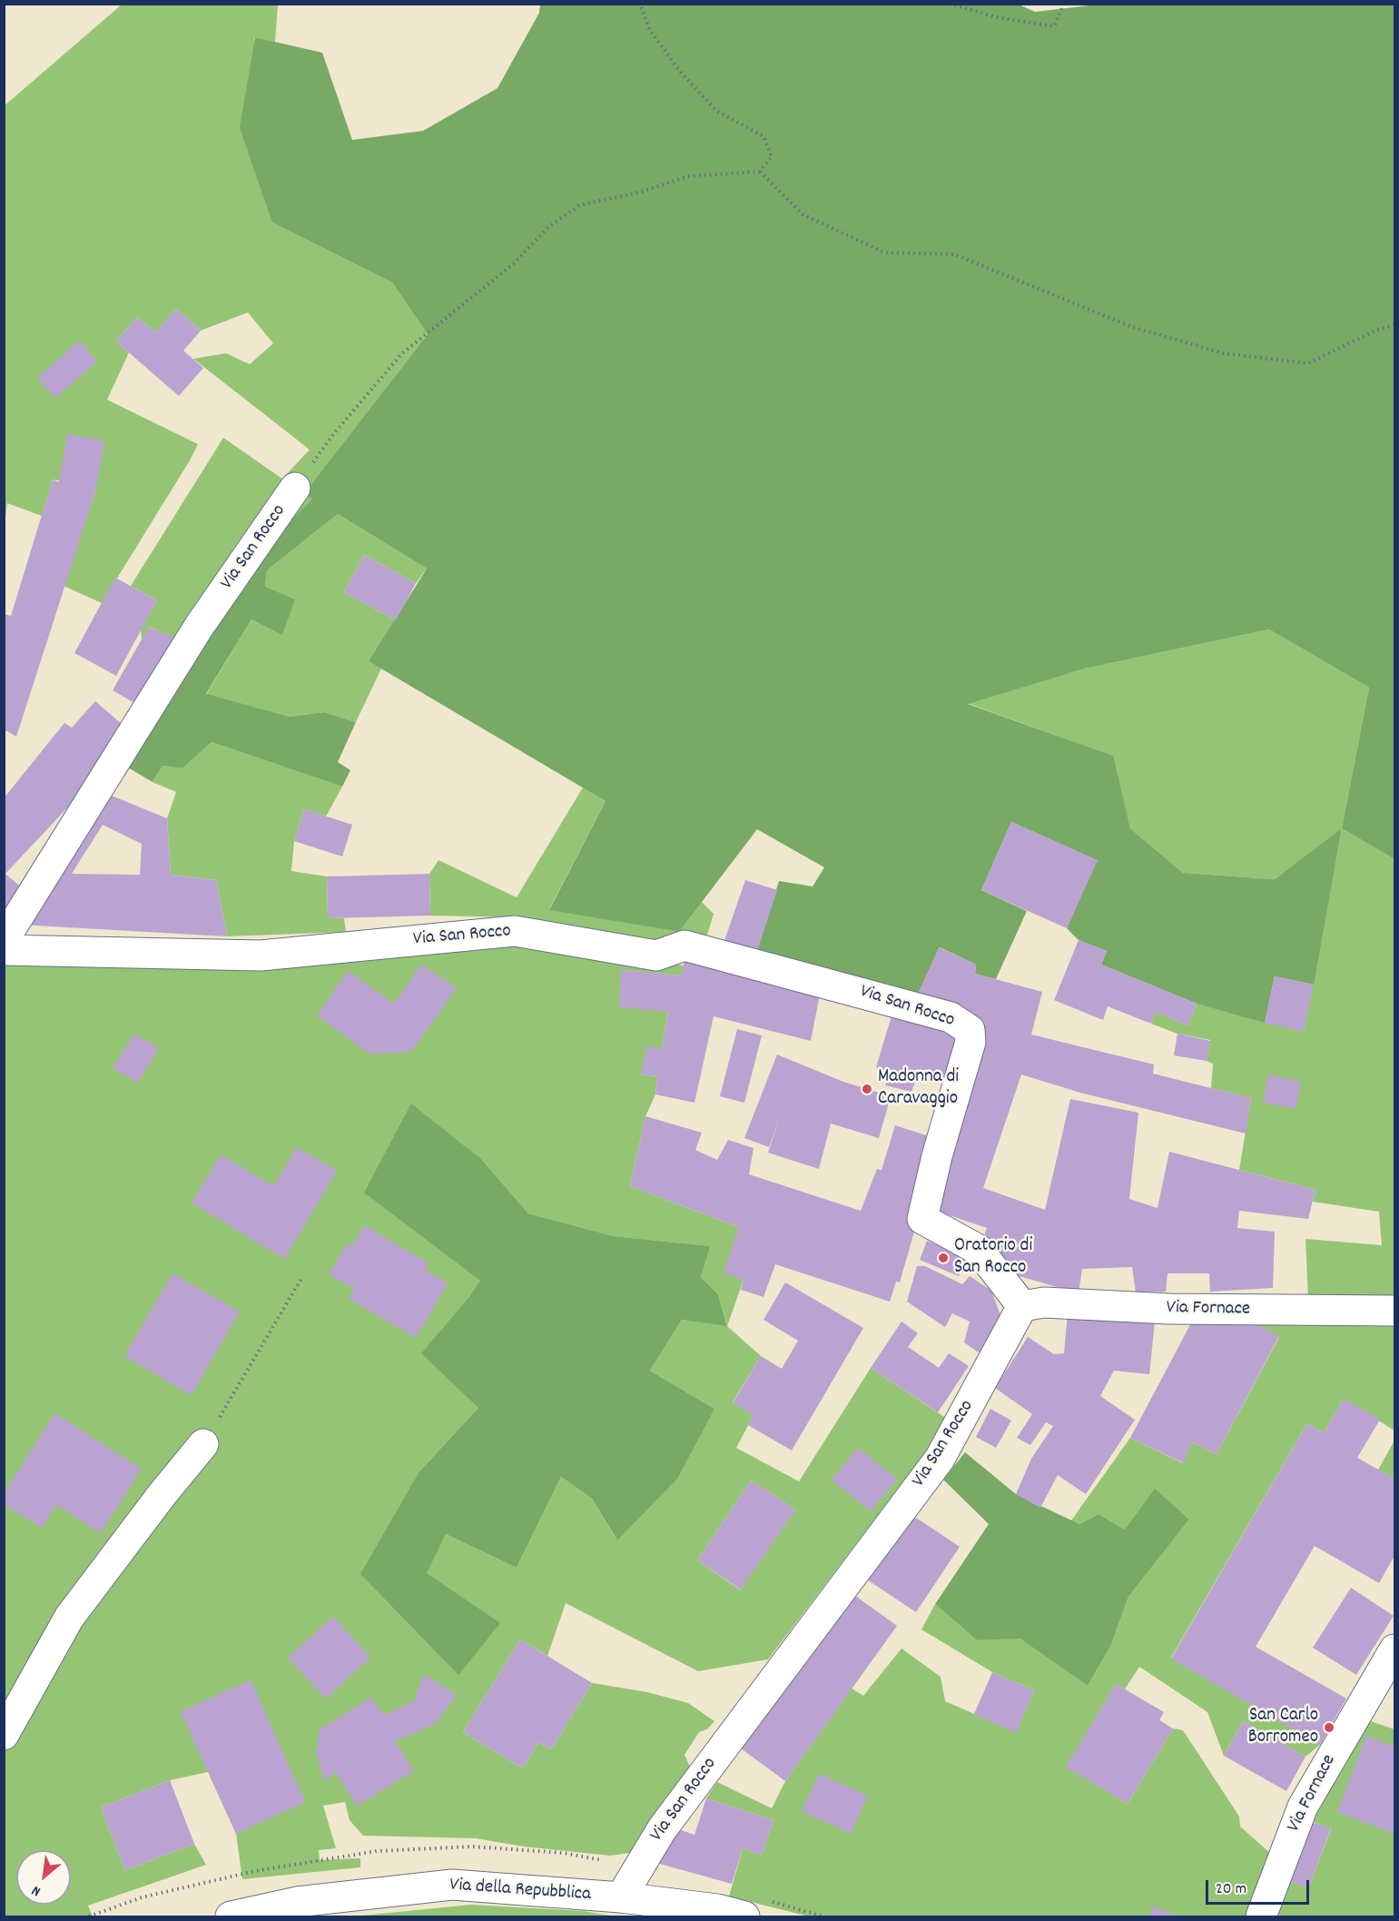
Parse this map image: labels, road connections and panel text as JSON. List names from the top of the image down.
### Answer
{
  "streets": {
    "street": ["Via San Rocco", "Via Fornace", "Via della Repubblica"]
  },
  "crossings": [
    ["Via San Rocco", "Via Fornace"],
    ["Via San Rocco", "Via della Repubblica"]
  ],
  "places": ["Madonna di Caravaggio", "Oratorio di San Rocco", "San Carlo Borromeo"],
  "scale_bar": "20 m",
  "north": "bottom left"
}
